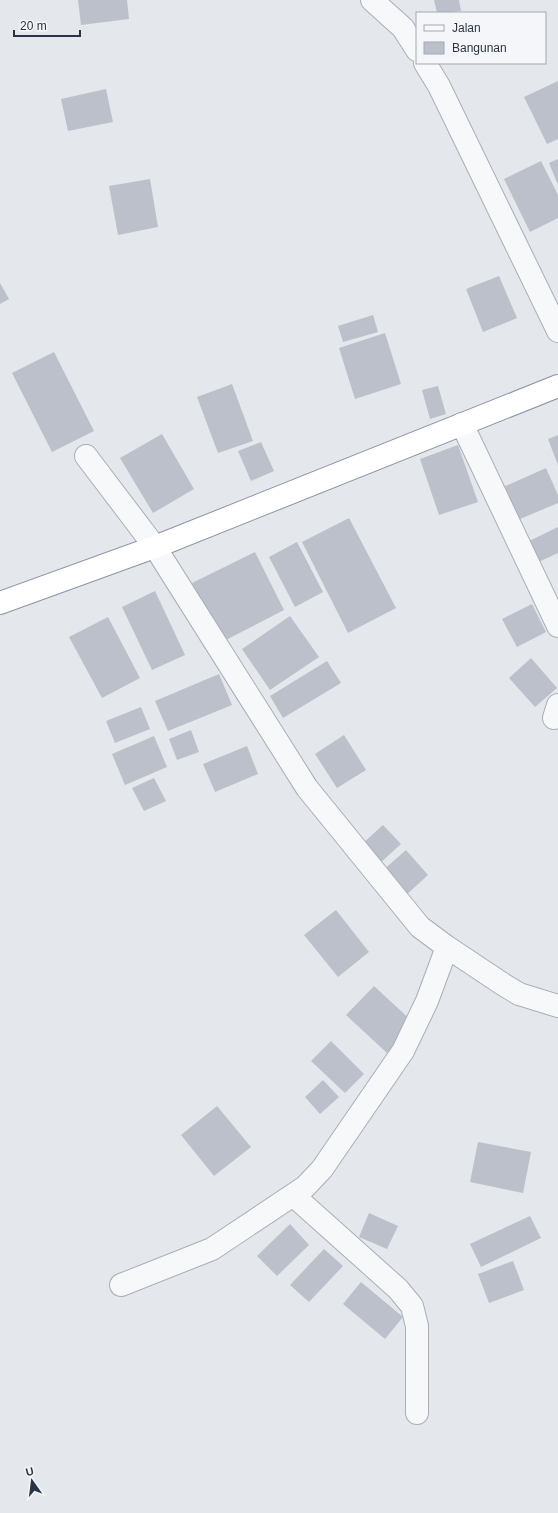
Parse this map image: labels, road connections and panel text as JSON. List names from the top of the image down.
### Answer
{
  "legend": ["Jalan", "Bangunan"],
  "scale_bar": "20 m",
  "north": "top"
}
